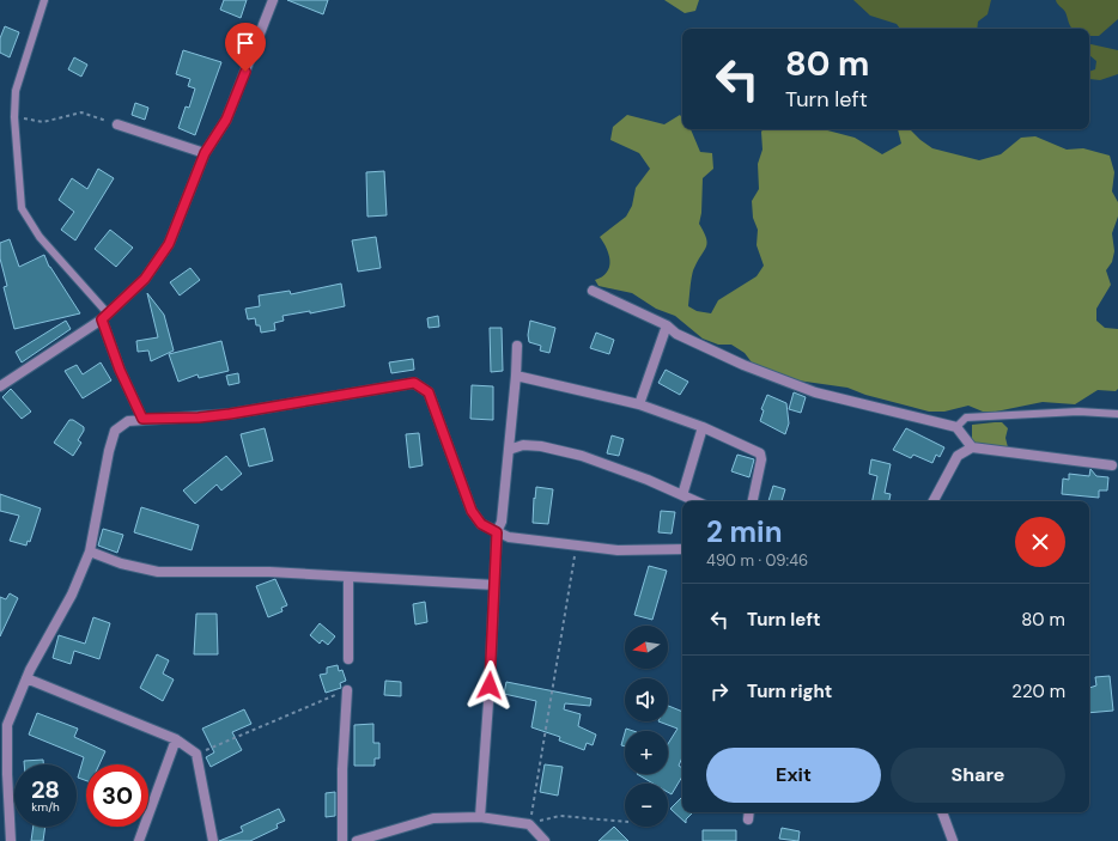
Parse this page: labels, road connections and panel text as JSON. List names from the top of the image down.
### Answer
{
  "north": "left",
  "page": {
    "turn": ["80 m", "Turn left"],
    "heading": ["2 min", "490 m · 09:46"],
    "list": [
      {
        "name": "Turn left",
        "value": "80 m"
      },
      {
        "name": "Turn right",
        "value": "220 m"
      }
    ],
    "map_buttons": ["+", "−"],
    "buttons": ["Exit", "Share"],
    "speed": "28 km/h",
    "limit": "30"
  }
}
